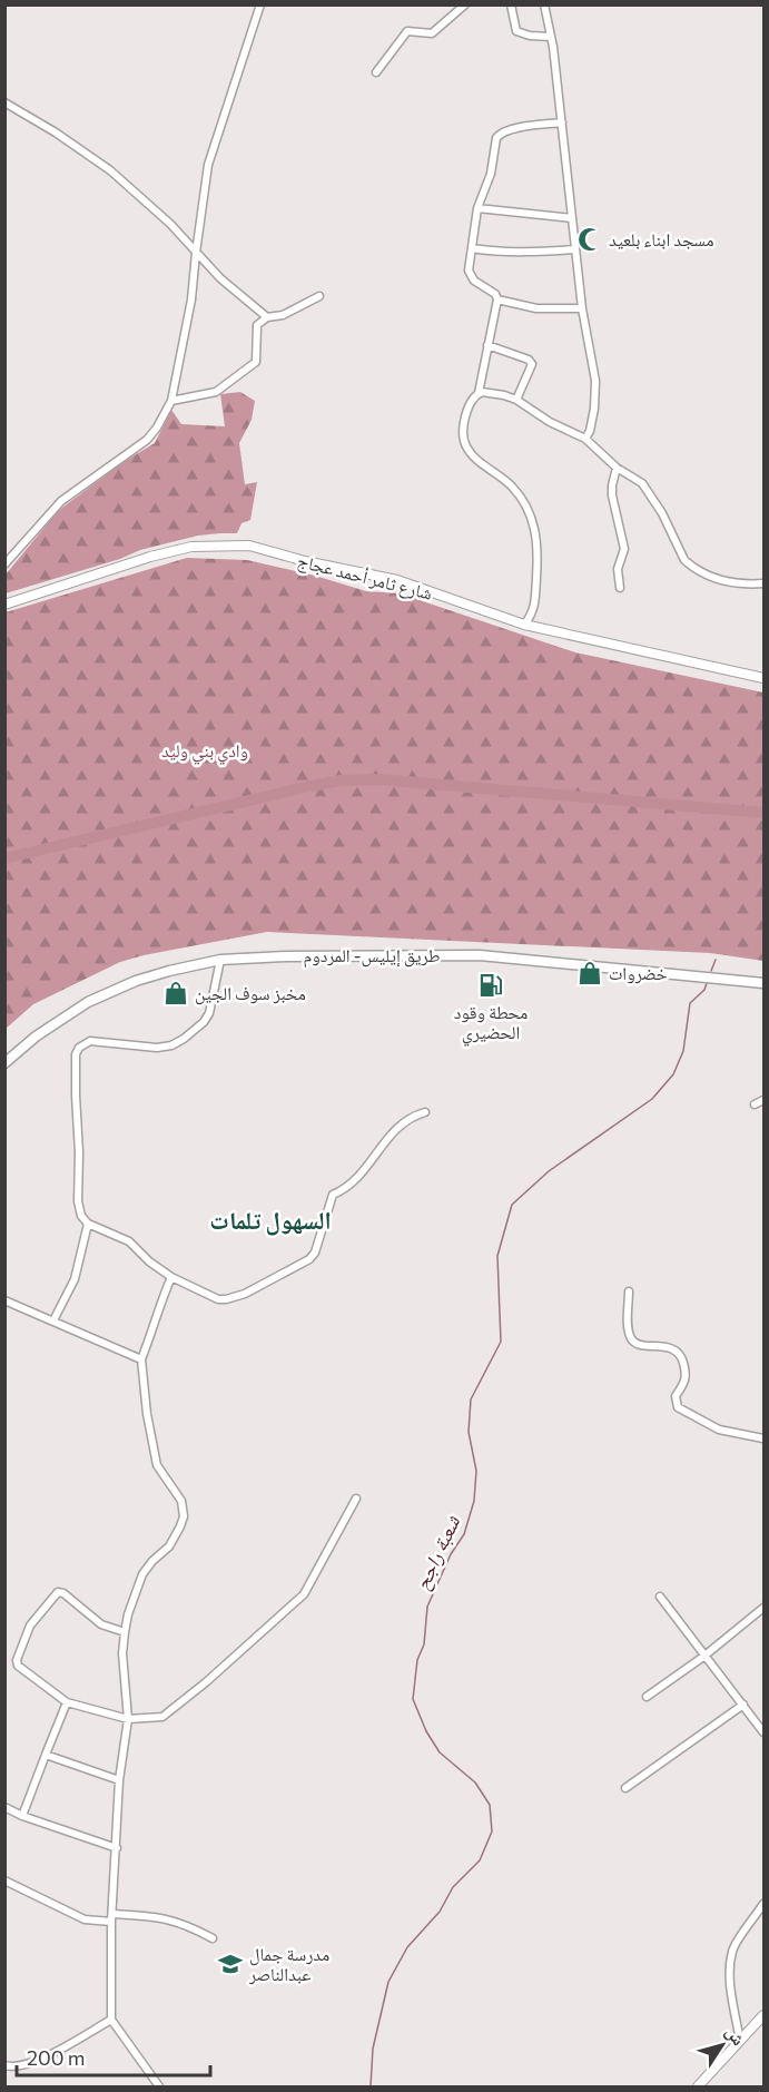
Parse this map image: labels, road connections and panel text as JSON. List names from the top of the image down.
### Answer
{
  "streets": {
    "highway": ["طريق إيليس- المردوم"],
    "main road": ["شارع ثامر أحمد عجاج"]
  },
  "districts": ["السهول تلمات"],
  "water": ["شعبة راجح"],
  "parks": ["وادي بني وليد"],
  "places": {
    "mosque": ["مسجد ابناء بلعيد"],
    "shop": ["خضروات", "مخبز سوف الجين"],
    "fuel station": ["محطة وقود الحضيري"],
    "school or university": ["مدرسة جمال عبدالناصر"]
  },
  "scale_bar": "200 m",
  "north": "top right"
}
